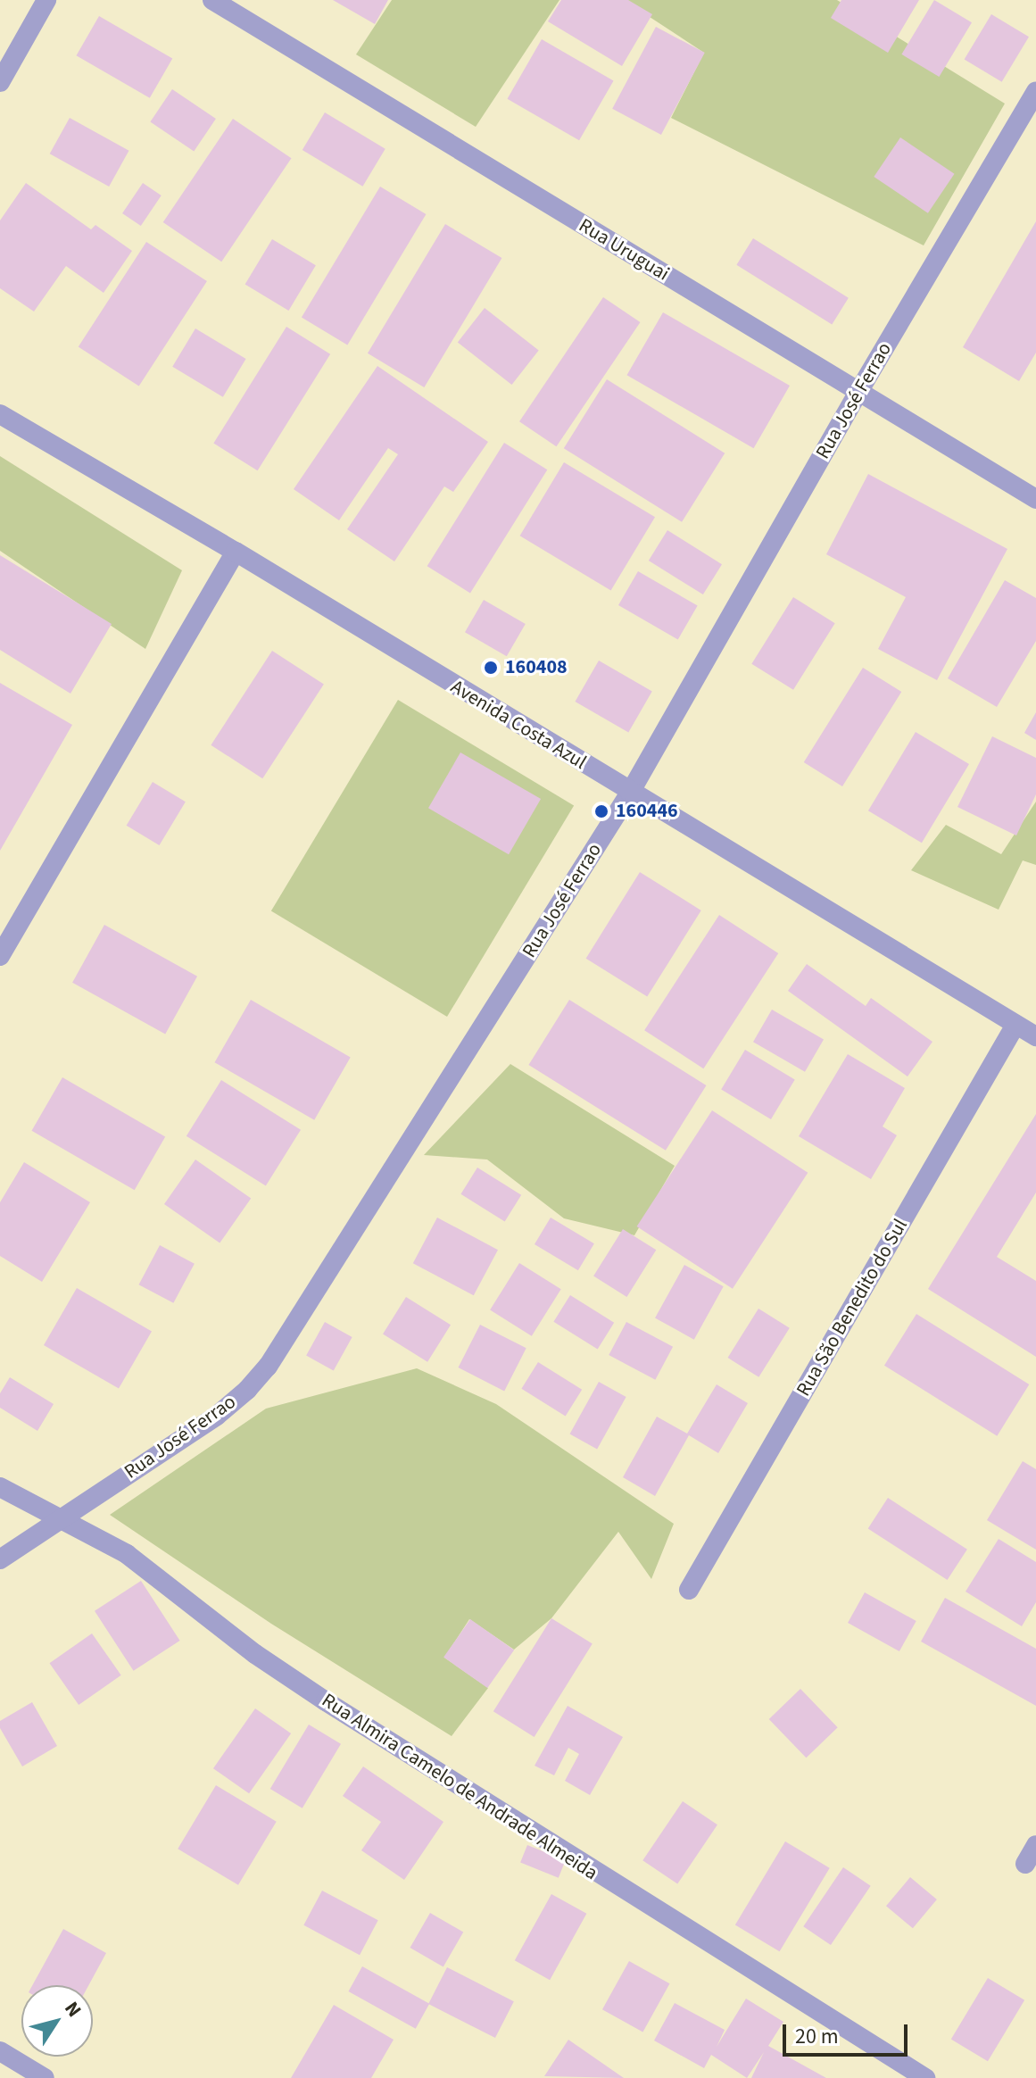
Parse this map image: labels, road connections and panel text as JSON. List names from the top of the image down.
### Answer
{
  "streets": {
    "street": [
      "Rua Uruguai",
      "Rua José Ferrao",
      "Avenida Costa Azul",
      "Rua São Benedito do Sul",
      "Rua Almira Camelo de Andrade Almeida"
    ]
  },
  "crossings": [
    ["Rua Uruguai", "Rua José Ferrao"],
    ["Rua José Ferrao", "Avenida Costa Azul"],
    ["Rua José Ferrao", "Rua Almira Camelo de Andrade Almeida"],
    ["Avenida Costa Azul", "Rua São Benedito do Sul"]
  ],
  "places": ["160408", "160446"],
  "scale_bar": "20 m",
  "north": "top right"
}
